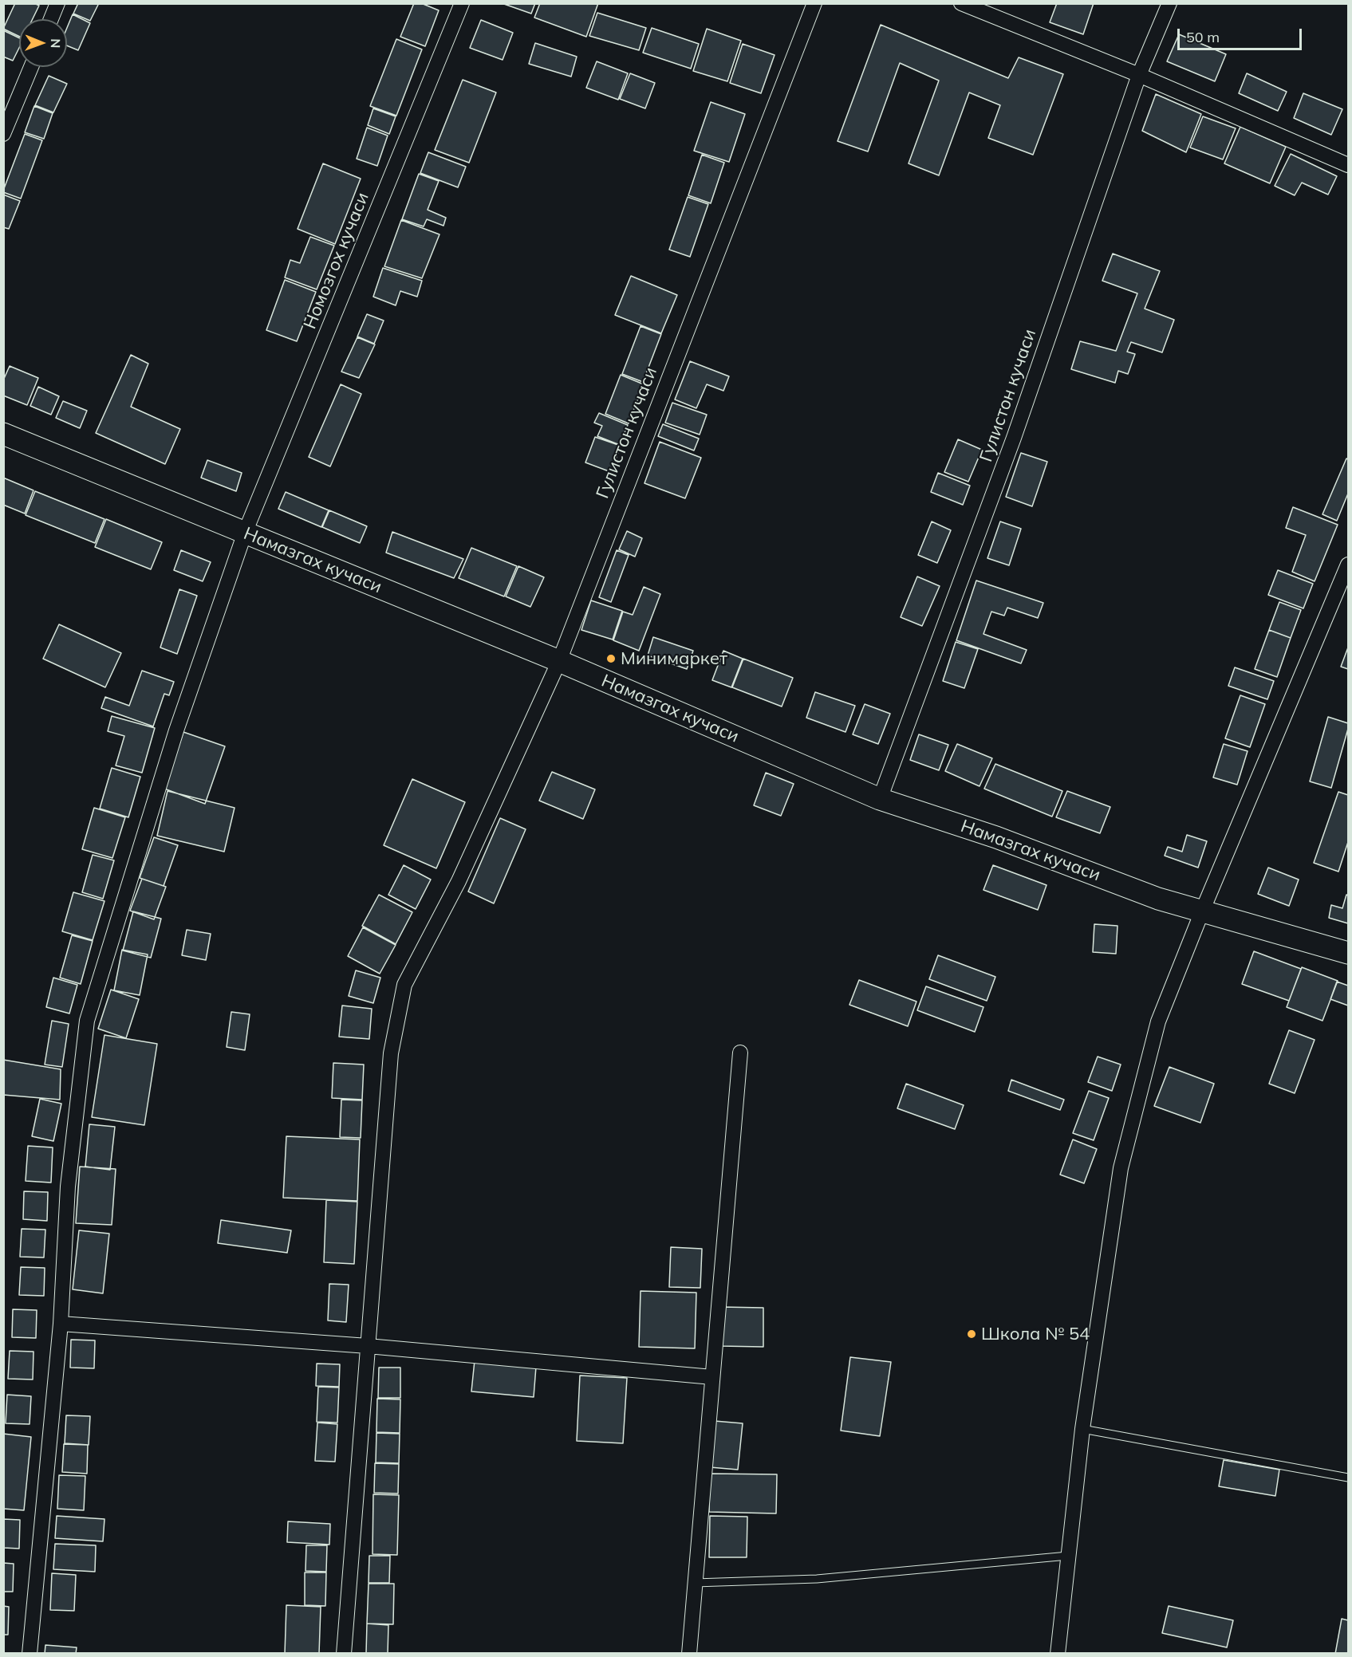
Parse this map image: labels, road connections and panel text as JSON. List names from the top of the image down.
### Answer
{
  "streets": {
    "street": ["Номозгох кучаси", "Гулистон кучаси", "Намазгах кучаси"]
  },
  "crossings": [
    ["Номозгох кучаси", "Намазгах кучаси"],
    ["Гулистон кучаси", "Намазгах кучаси"]
  ],
  "places": ["Минимаркет", "Школа № 54"],
  "scale_bar": "50 m",
  "north": "right"
}
